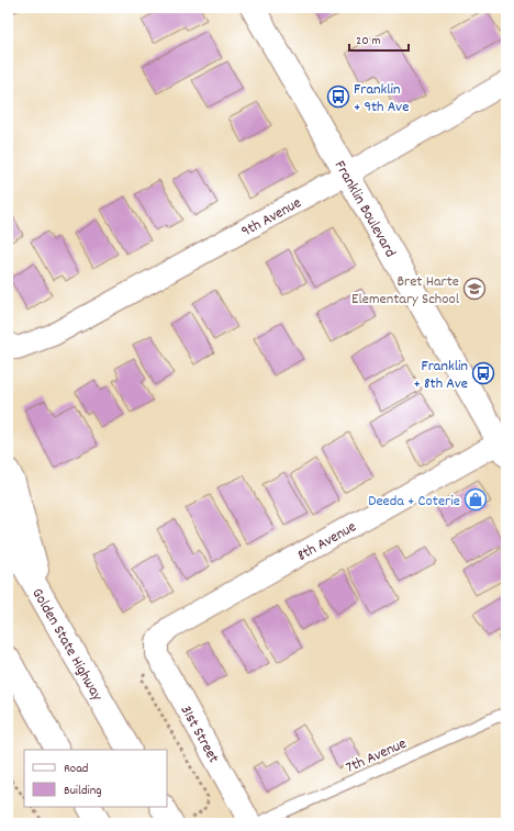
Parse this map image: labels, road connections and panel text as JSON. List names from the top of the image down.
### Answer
{
  "streets": {
    "main road": ["Franklin Boulevard", "Golden State Highway"],
    "street": ["9th Avenue", "8th Avenue", "31st Street"],
    "lane": ["7th Avenue"]
  },
  "crossings": [
    ["Franklin Boulevard", "9th Avenue"],
    ["Franklin Boulevard", "8th Avenue"],
    ["8th Avenue", "31st Street"]
  ],
  "places": {
    "bus stop": ["Franklin + 9th Ave", "Franklin + 8th Ave"],
    "school or university": ["Bret Harte Elementary School"],
    "shop": ["Deeda + Coterie"]
  },
  "legend": ["Road", "Building"],
  "scale_bar": "20 m"
}
